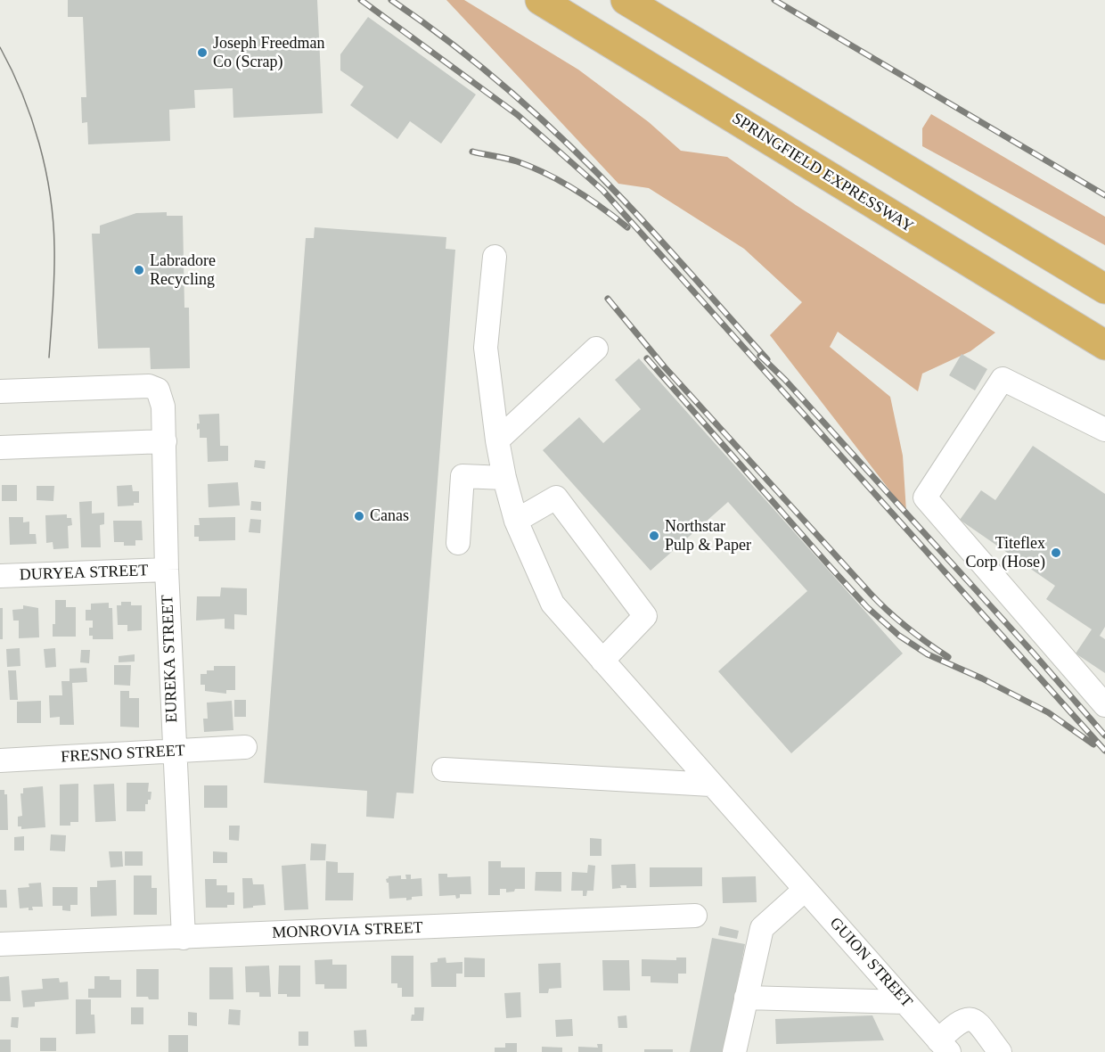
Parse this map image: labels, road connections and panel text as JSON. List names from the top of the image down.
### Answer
{
  "streets": {
    "highway": ["SPRINGFIELD EXPRESSWAY"],
    "street": [
      "DURYEA STREET",
      "EUREKA STREET",
      "FRESNO STREET",
      "MONROVIA STREET",
      "GUION STREET"
    ]
  },
  "crossings": [
    ["DURYEA STREET", "EUREKA STREET"],
    ["EUREKA STREET", "FRESNO STREET"],
    ["EUREKA STREET", "MONROVIA STREET"]
  ],
  "places": [
    "Joseph Freedman Co (Scrap)",
    "Labradore Recycling",
    "Canas",
    "Northstar Pulp & Paper",
    "Titeflex Corp (Hose)"
  ]
}
